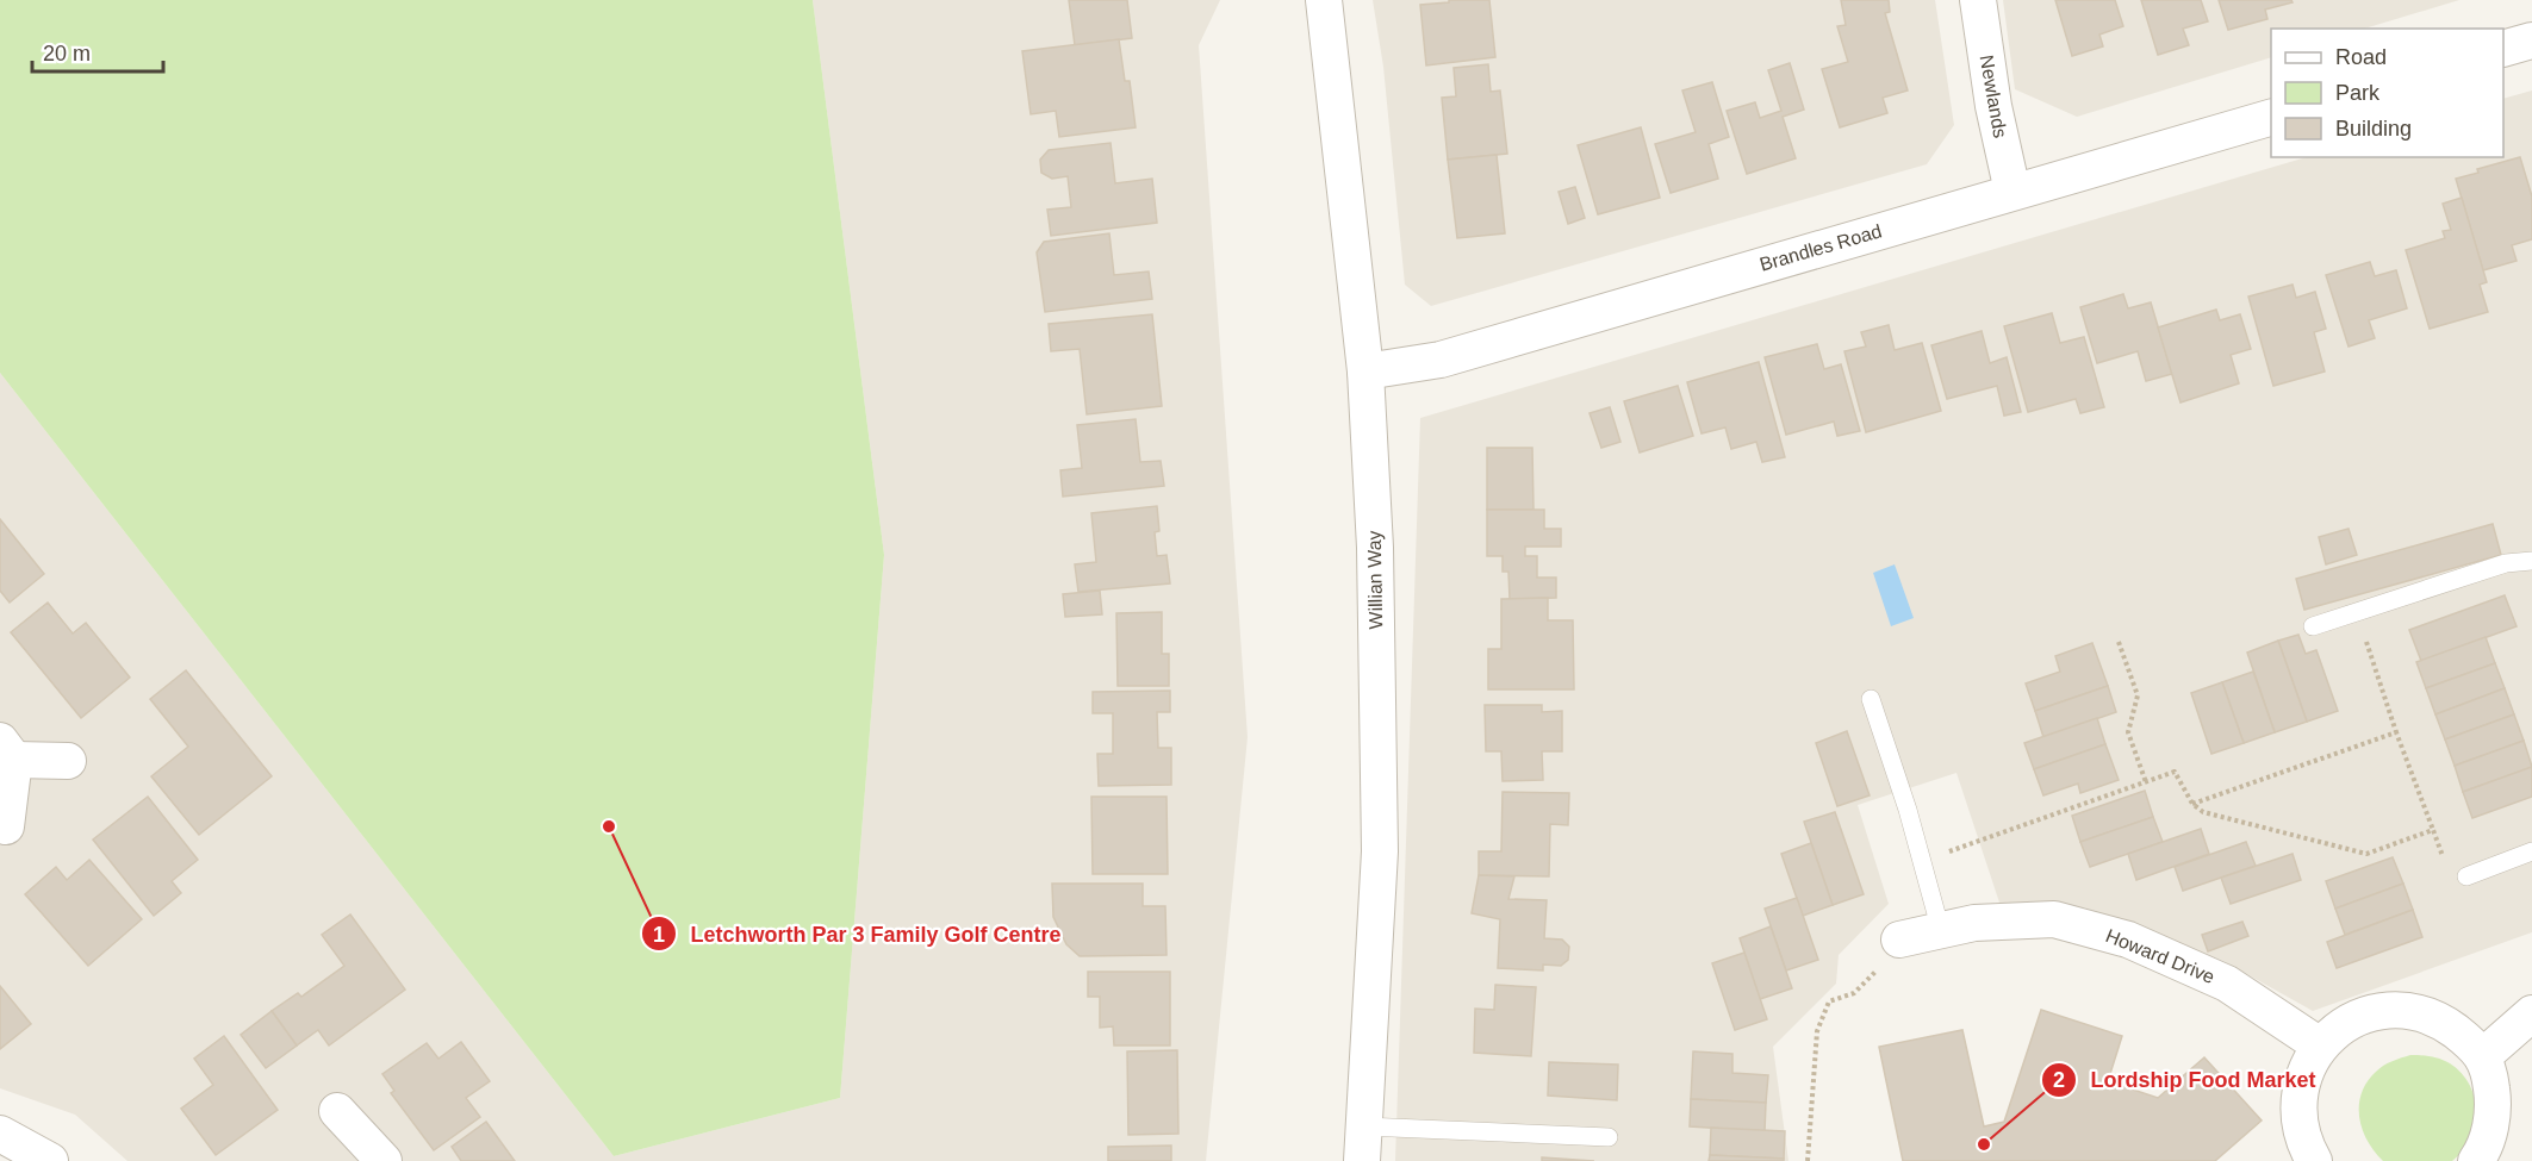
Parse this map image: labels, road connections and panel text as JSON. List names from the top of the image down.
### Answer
{
  "streets": {
    "street": [
      "Newlands",
      "Brandles Road",
      "Willian Way",
      "Howard Drive"
    ]
  },
  "crossings": [
    ["Newlands", "Brandles Road"],
    ["Brandles Road", "Willian Way"]
  ],
  "places": ["Letchworth Par 3 Family Golf Centre", "Lordship Food Market"],
  "legend": ["Road", "Park", "Building"],
  "scale_bar": "20 m"
}
